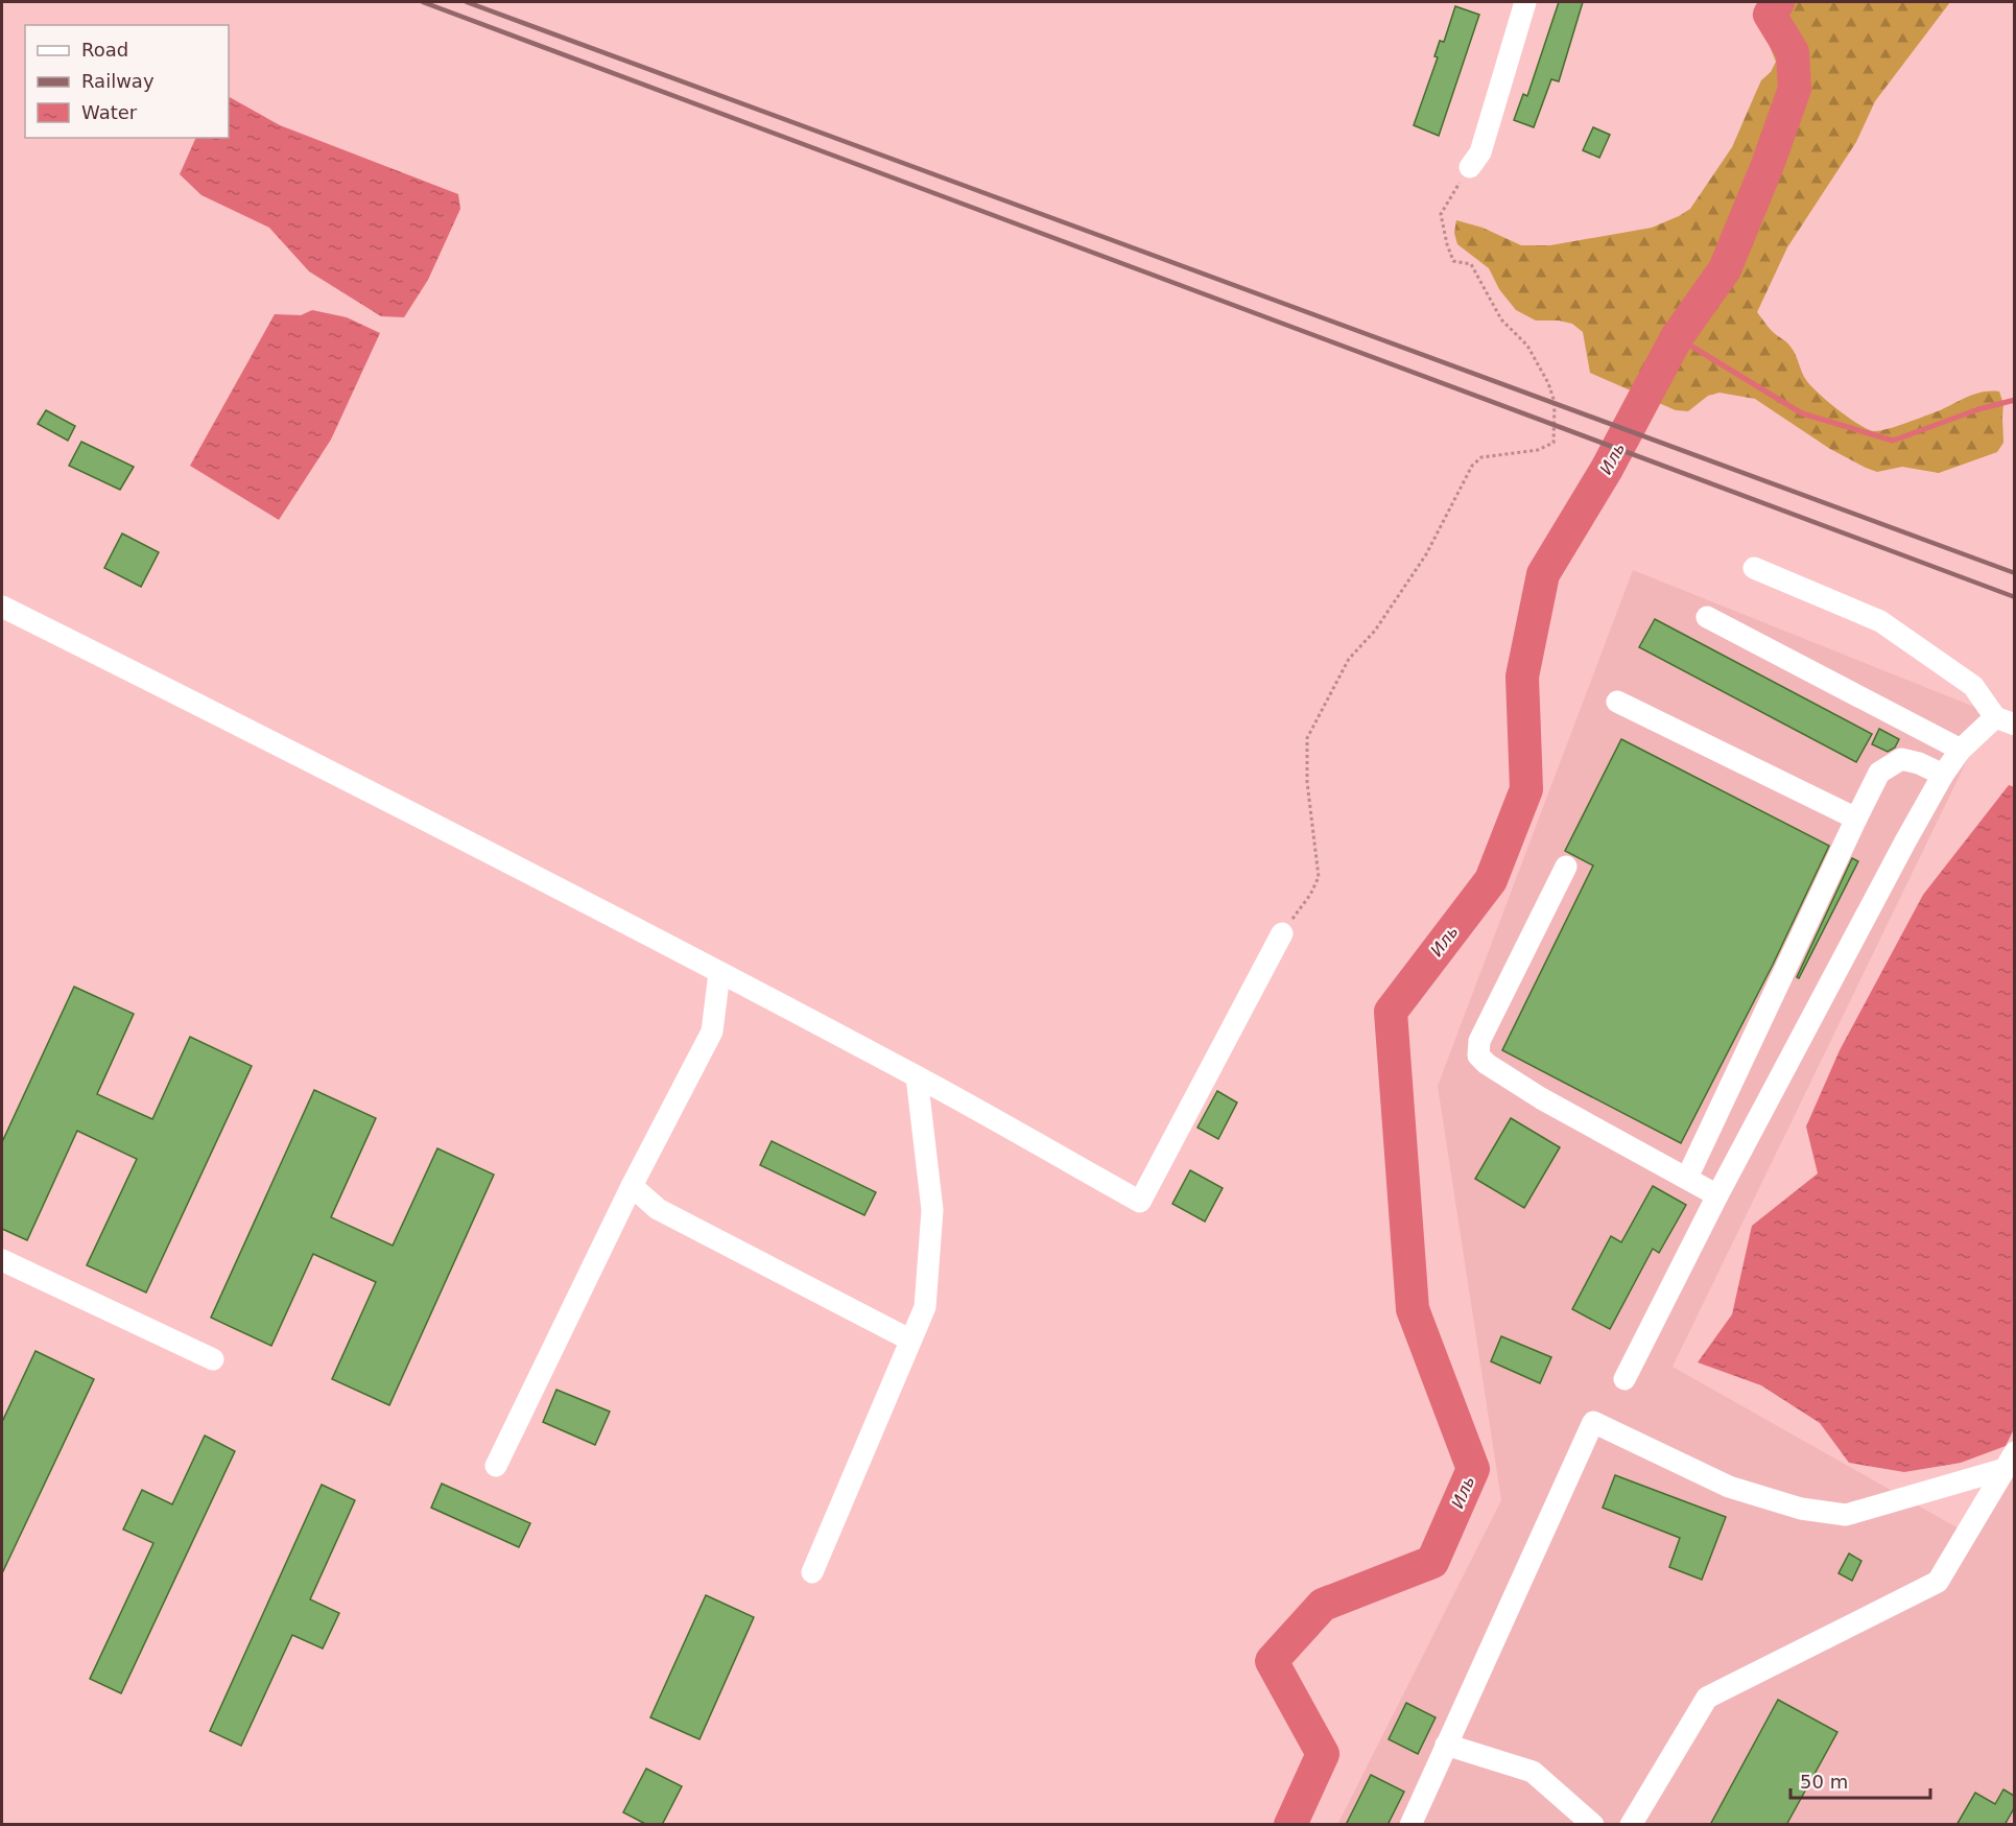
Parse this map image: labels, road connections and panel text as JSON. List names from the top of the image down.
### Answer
{
  "water": ["Иль"],
  "legend": ["Road", "Railway", "Water"],
  "scale_bar": "50 m"
}
